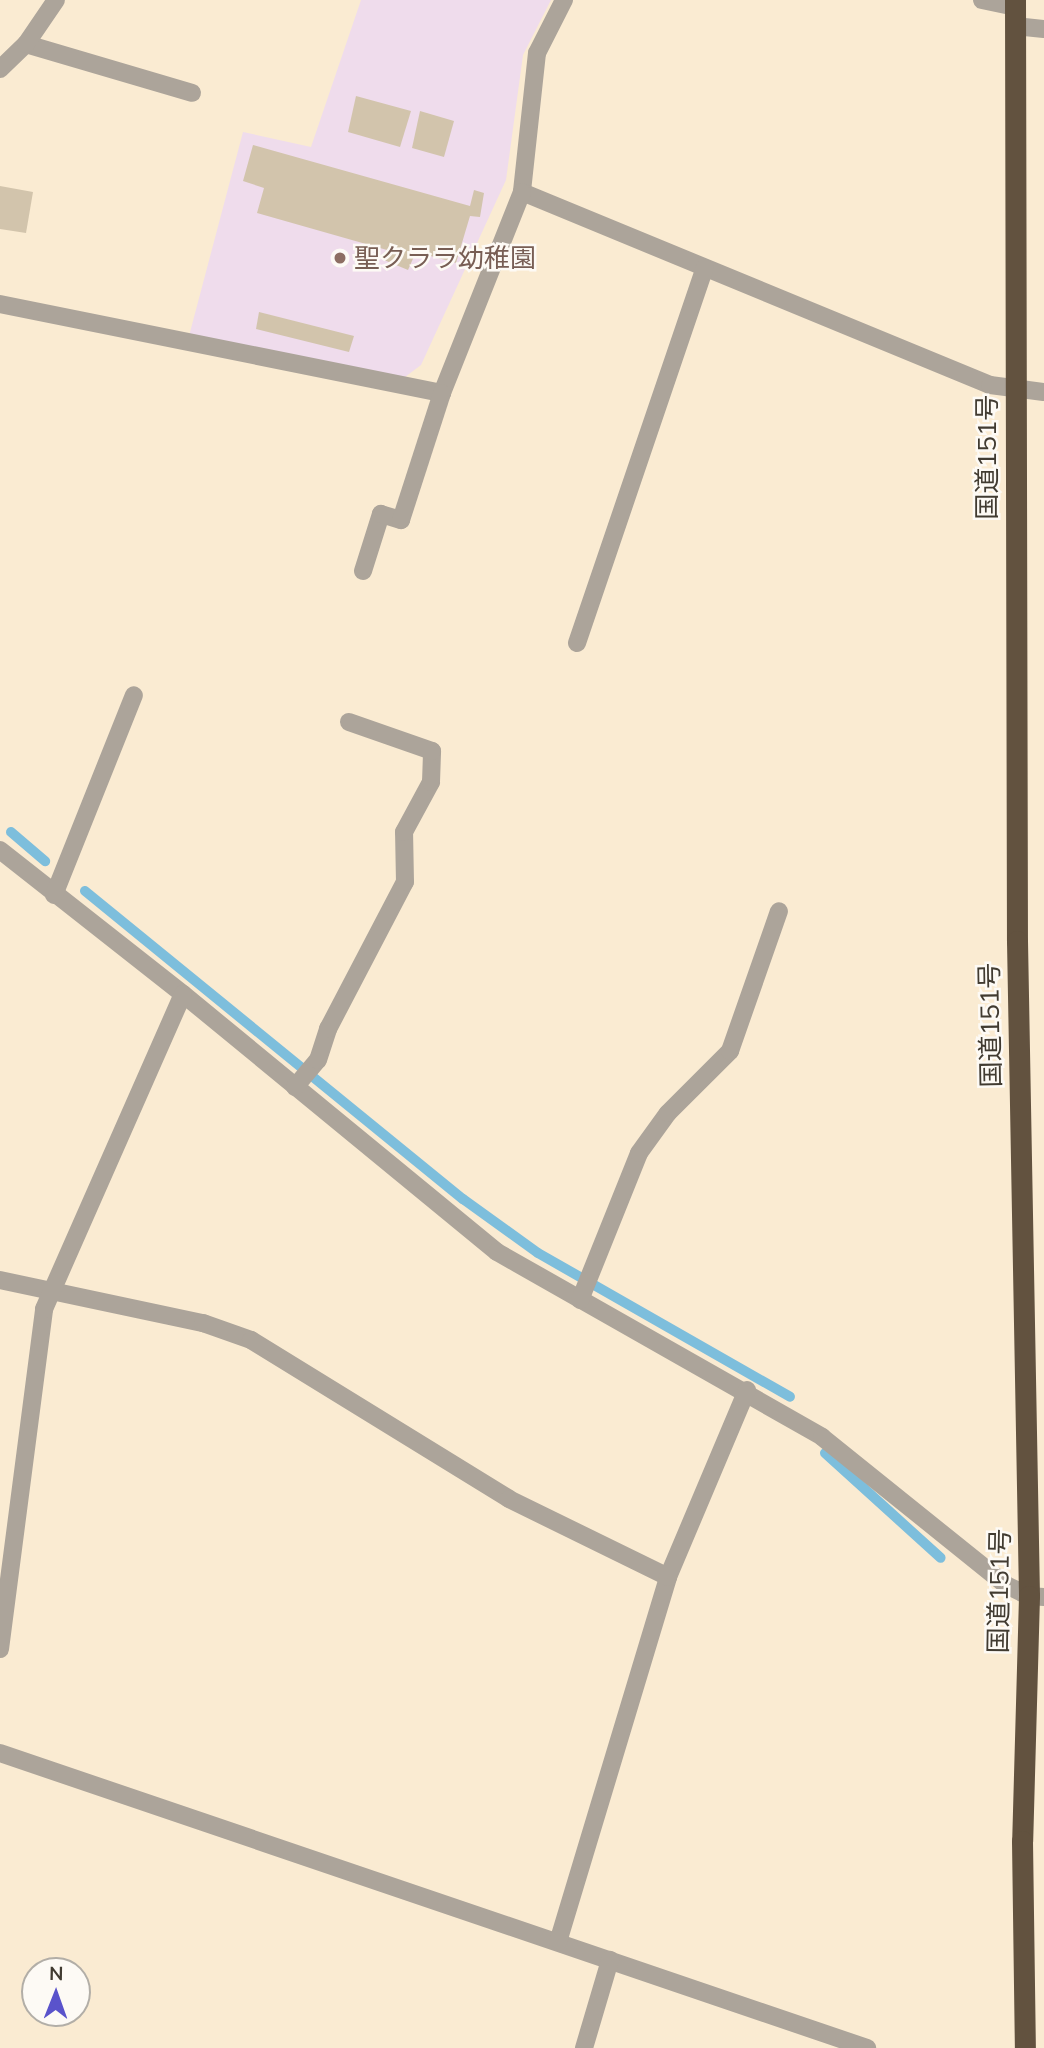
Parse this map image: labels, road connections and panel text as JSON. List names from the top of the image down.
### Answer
{
  "streets": {
    "highway": ["国道151号"]
  },
  "places": ["聖クララ幼稚園"],
  "north": "top"
}
